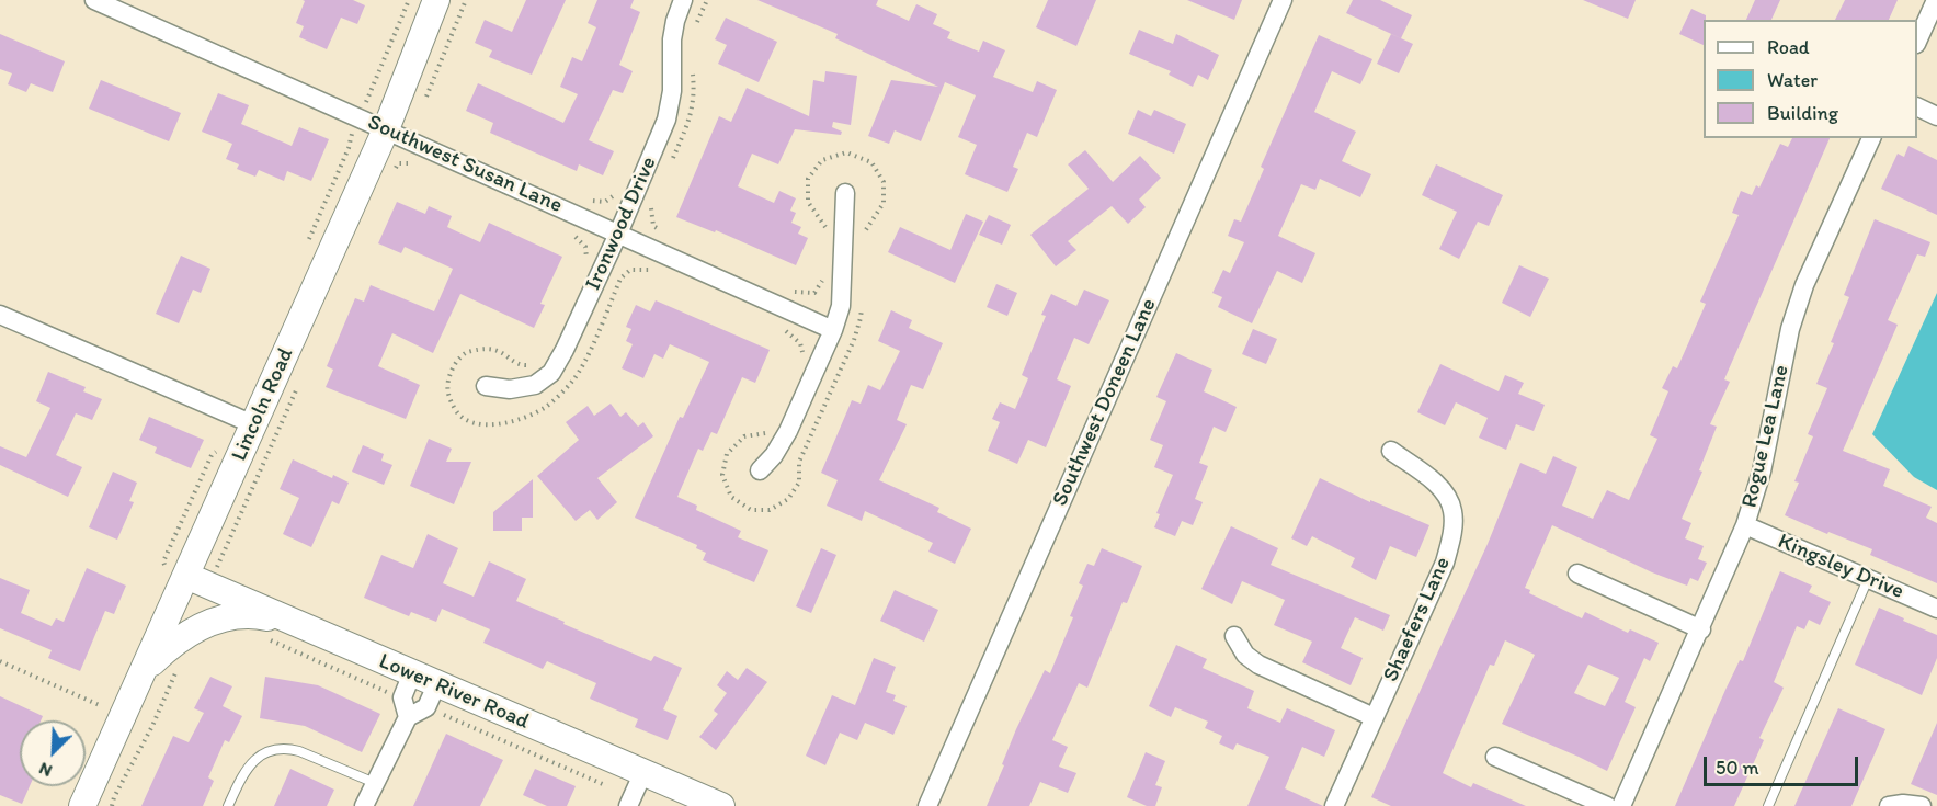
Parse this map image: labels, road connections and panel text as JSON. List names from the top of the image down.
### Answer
{
  "streets": {
    "street": [
      "Southwest Susan Lane",
      "Ironwood Drive",
      "Southwest Doneen Lane",
      "Lincoln Road",
      "Rogue Lea Lane",
      "Kingsley Drive",
      "Shaefers Lane",
      "Lower River Road"
    ]
  },
  "crossings": [
    ["Southwest Susan Lane", "Ironwood Drive"],
    ["Southwest Susan Lane", "Lincoln Road"],
    ["Lincoln Road", "Lower River Road"],
    ["Rogue Lea Lane", "Kingsley Drive"]
  ],
  "legend": ["Road", "Water", "Building"],
  "scale_bar": "50 m",
  "north": "bottom left"
}
